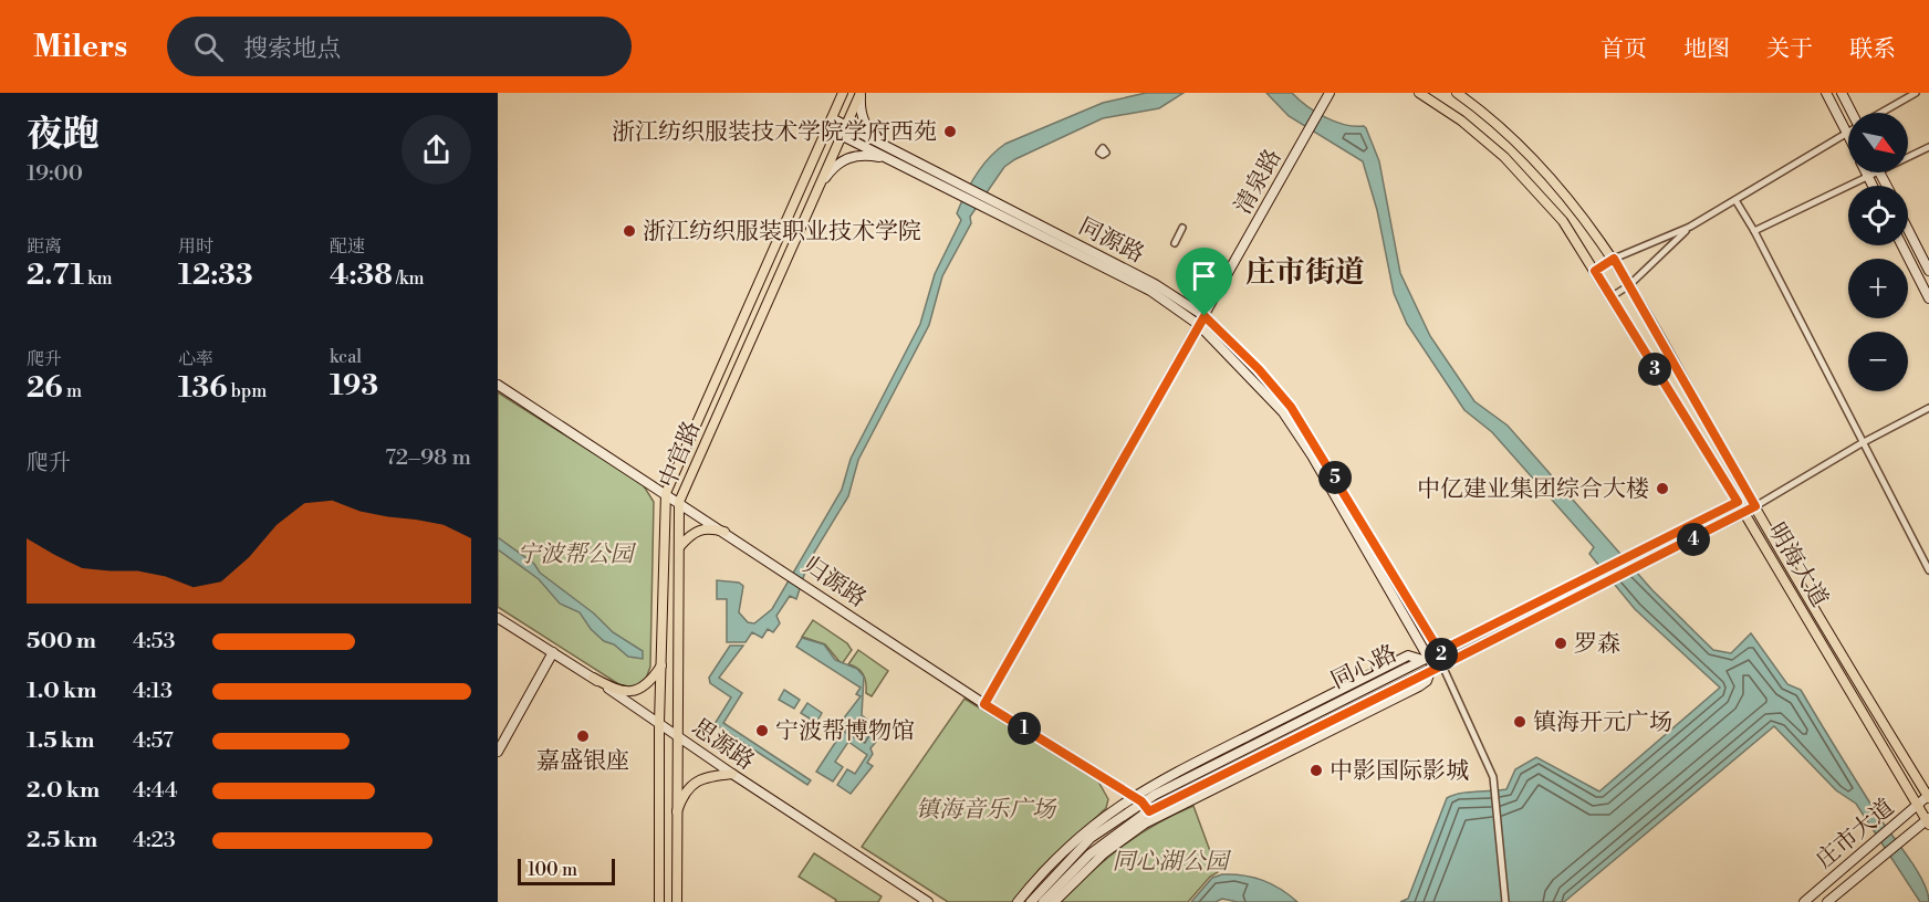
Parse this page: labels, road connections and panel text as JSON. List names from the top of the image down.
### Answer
{
  "streets": {
    "main road": ["中官路", "明海大道"],
    "street": [
      "清泉路",
      "同源路",
      "归源路",
      "同心路",
      "思源路",
      "庄市大道"
    ]
  },
  "crossings": [
    ["清泉路", "同源路"],
    ["清泉路", "归源路"],
    ["同源路", "中官路"],
    ["同源路", "同心路"],
    ["中官路", "归源路"],
    ["中官路", "思源路"],
    ["明海大道", "同心路"],
    ["明海大道", "庄市大道"],
    ["归源路", "同心路"]
  ],
  "districts": ["庄市街道"],
  "parks": ["宁波帮公园", "镇海音乐广场", "同心湖公园"],
  "places": [
    "浙江纺织服装技术学院学府西苑",
    "浙江纺织服装职业技术学院",
    "中亿建业集团综合大楼",
    "罗森",
    "镇海开元广场",
    "宁波帮博物馆",
    "嘉盛银座",
    "中影国际影城"
  ],
  "scale_bar": "100 m",
  "north": "bottom right",
  "page": {
    "header": "Milers",
    "search": "搜索地点",
    "nav": [
      "首页",
      "地图",
      "关于",
      "联系"
    ],
    "heading": ["夜跑", "19:00"],
    "map_buttons": ["+", "−"],
    "stats": [
      ["距离", "2.71 km"],
      ["用时", "12:33"],
      ["配速", "4:38 /km"],
      ["爬升", "26 m"],
      ["心率", "136 bpm"],
      ["kcal", "193"]
    ],
    "pins": [
      "3",
      "5",
      "4",
      "2",
      "1"
    ],
    "chart": ["爬升", "72–98 m"],
    "list": [
      {
        "name": "500 m",
        "note": "4:53"
      },
      {
        "name": "1.0 km",
        "note": "4:13"
      },
      {
        "name": "1.5 km",
        "note": "4:57"
      },
      {
        "name": "2.0 km",
        "note": "4:44"
      },
      {
        "name": "2.5 km",
        "note": "4:23"
      }
    ],
    "scale": "100 m"
  }
}
